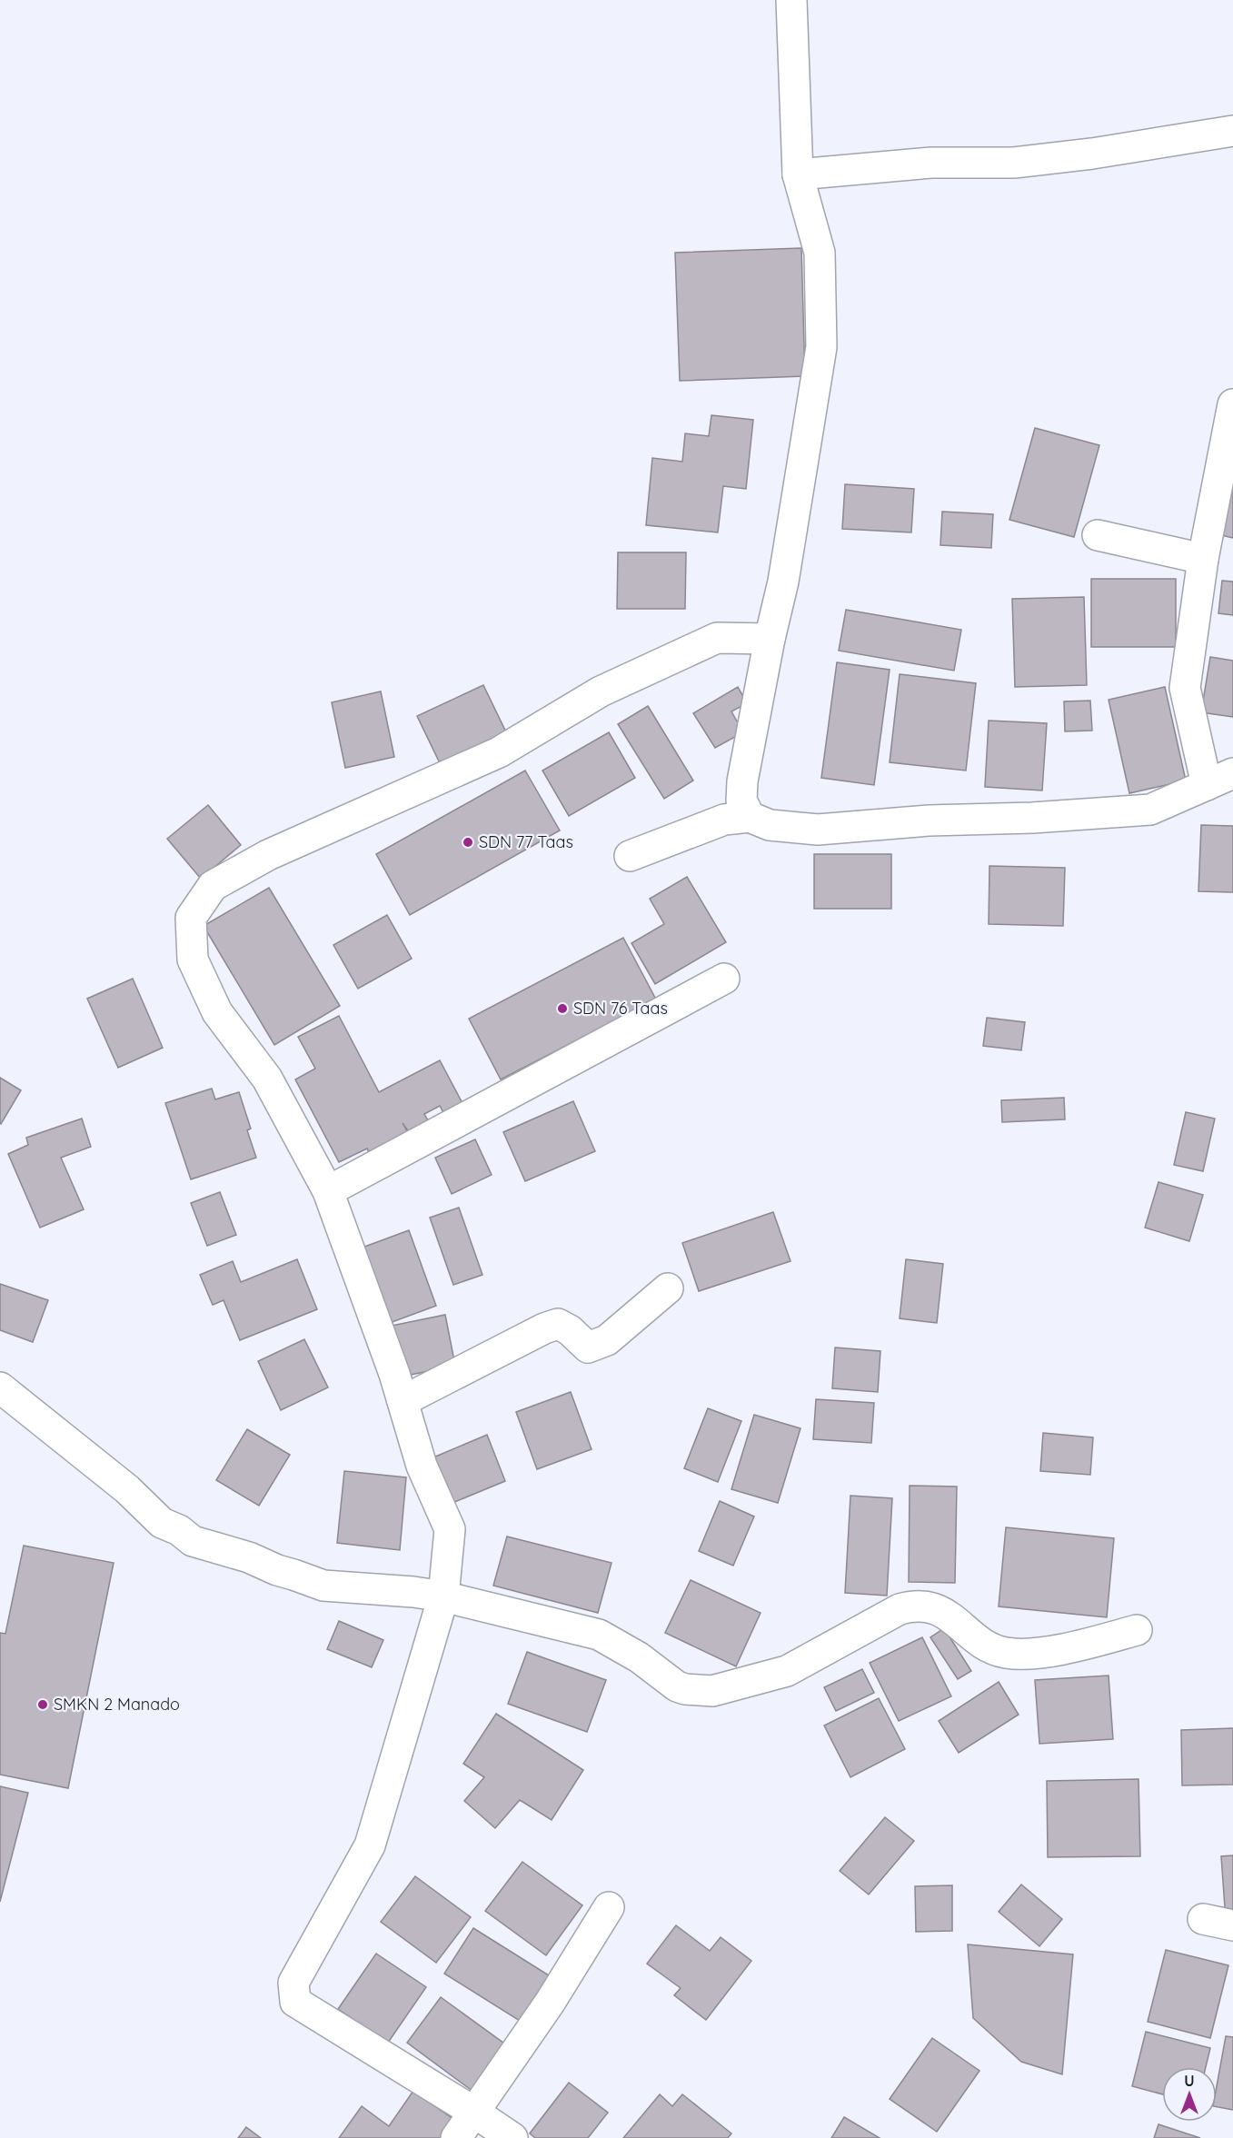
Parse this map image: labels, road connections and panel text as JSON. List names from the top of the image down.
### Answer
{
  "places": ["SDN 77 Taas", "SDN 76 Taas", "SMKN 2 Manado"],
  "north": "top"
}
